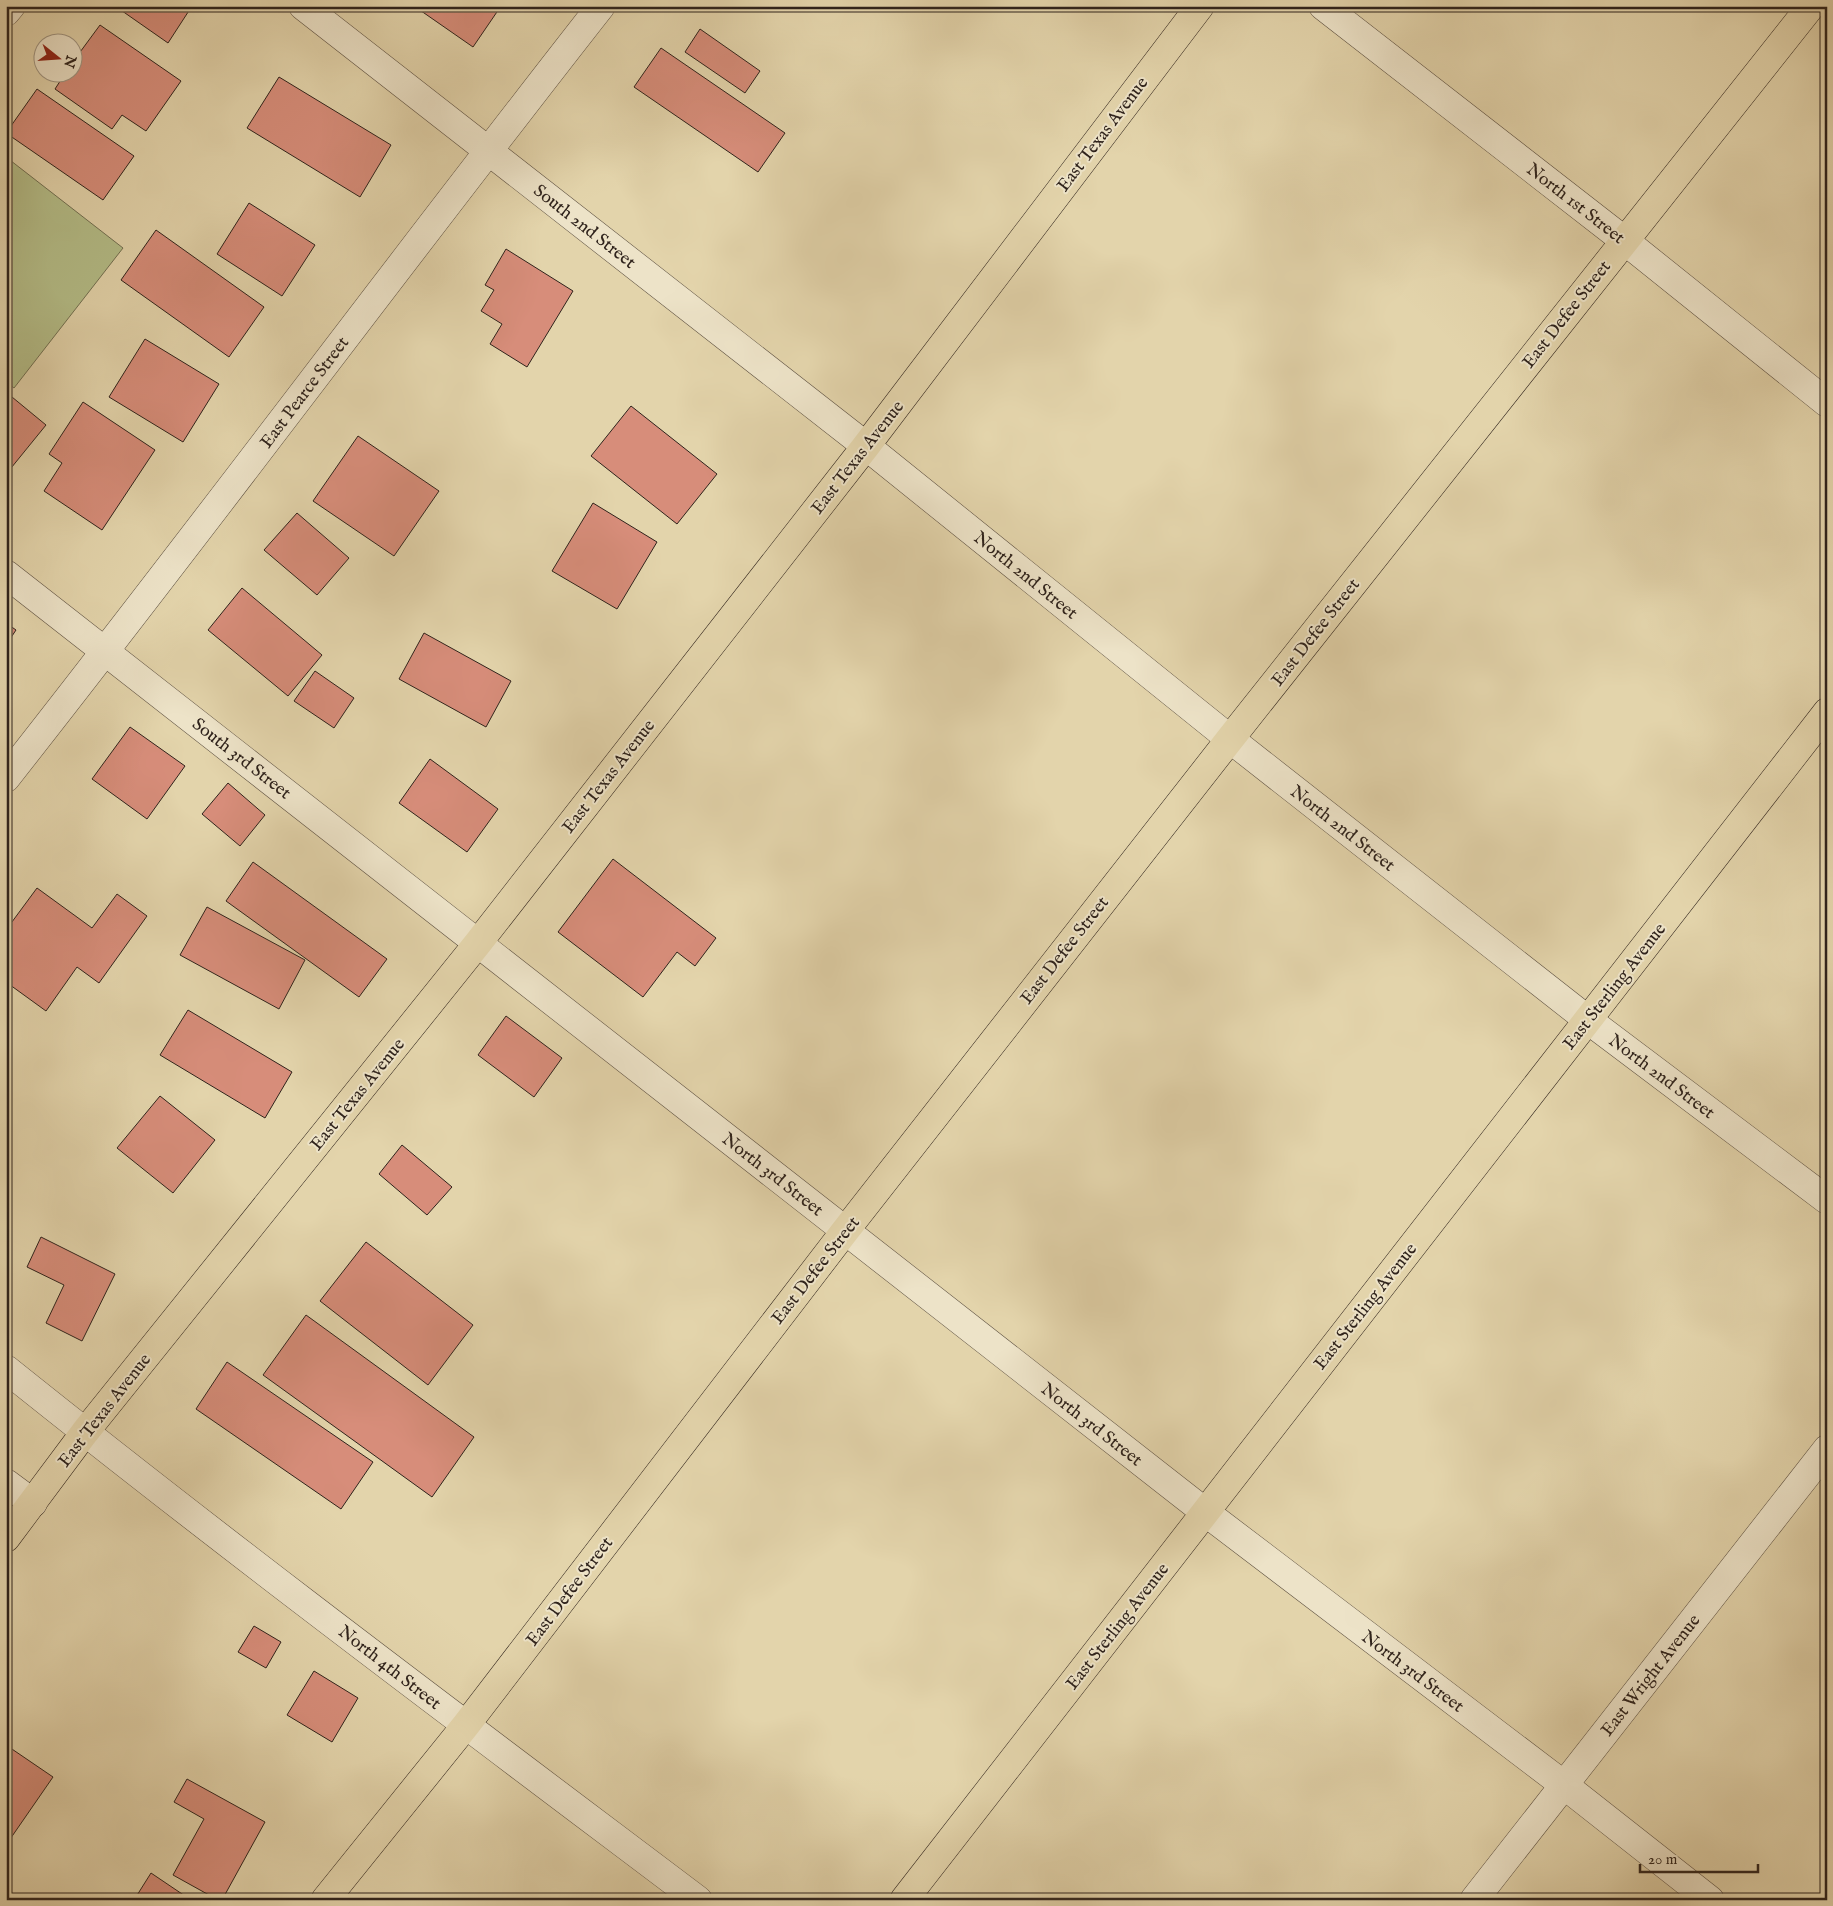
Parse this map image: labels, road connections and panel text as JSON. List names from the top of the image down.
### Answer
{
  "streets": {
    "main road": ["East Texas Avenue", "East Defee Street", "East Sterling Avenue"],
    "street": [
      "North 1st Street",
      "South 2nd Street",
      "East Pearce Street",
      "North 2nd Street",
      "South 3rd Street",
      "North 3rd Street",
      "North 4th Street",
      "East Wright Avenue"
    ]
  },
  "crossings": [
    ["East Texas Avenue", "South 2nd Street"],
    ["East Texas Avenue", "North 2nd Street"],
    ["East Texas Avenue", "South 3rd Street"],
    ["East Texas Avenue", "North 3rd Street"],
    ["East Texas Avenue", "North 4th Street"],
    ["North 1st Street", "East Defee Street"],
    ["South 2nd Street", "East Pearce Street"],
    ["South 2nd Street", "North 2nd Street"],
    ["East Defee Street", "North 2nd Street"],
    ["East Defee Street", "North 3rd Street"],
    ["East Defee Street", "North 4th Street"],
    ["East Pearce Street", "South 3rd Street"],
    ["North 2nd Street", "East Sterling Avenue"],
    ["South 3rd Street", "North 3rd Street"],
    ["East Sterling Avenue", "North 3rd Street"],
    ["North 3rd Street", "East Wright Avenue"]
  ],
  "scale_bar": "20 m",
  "north": "right"
}
